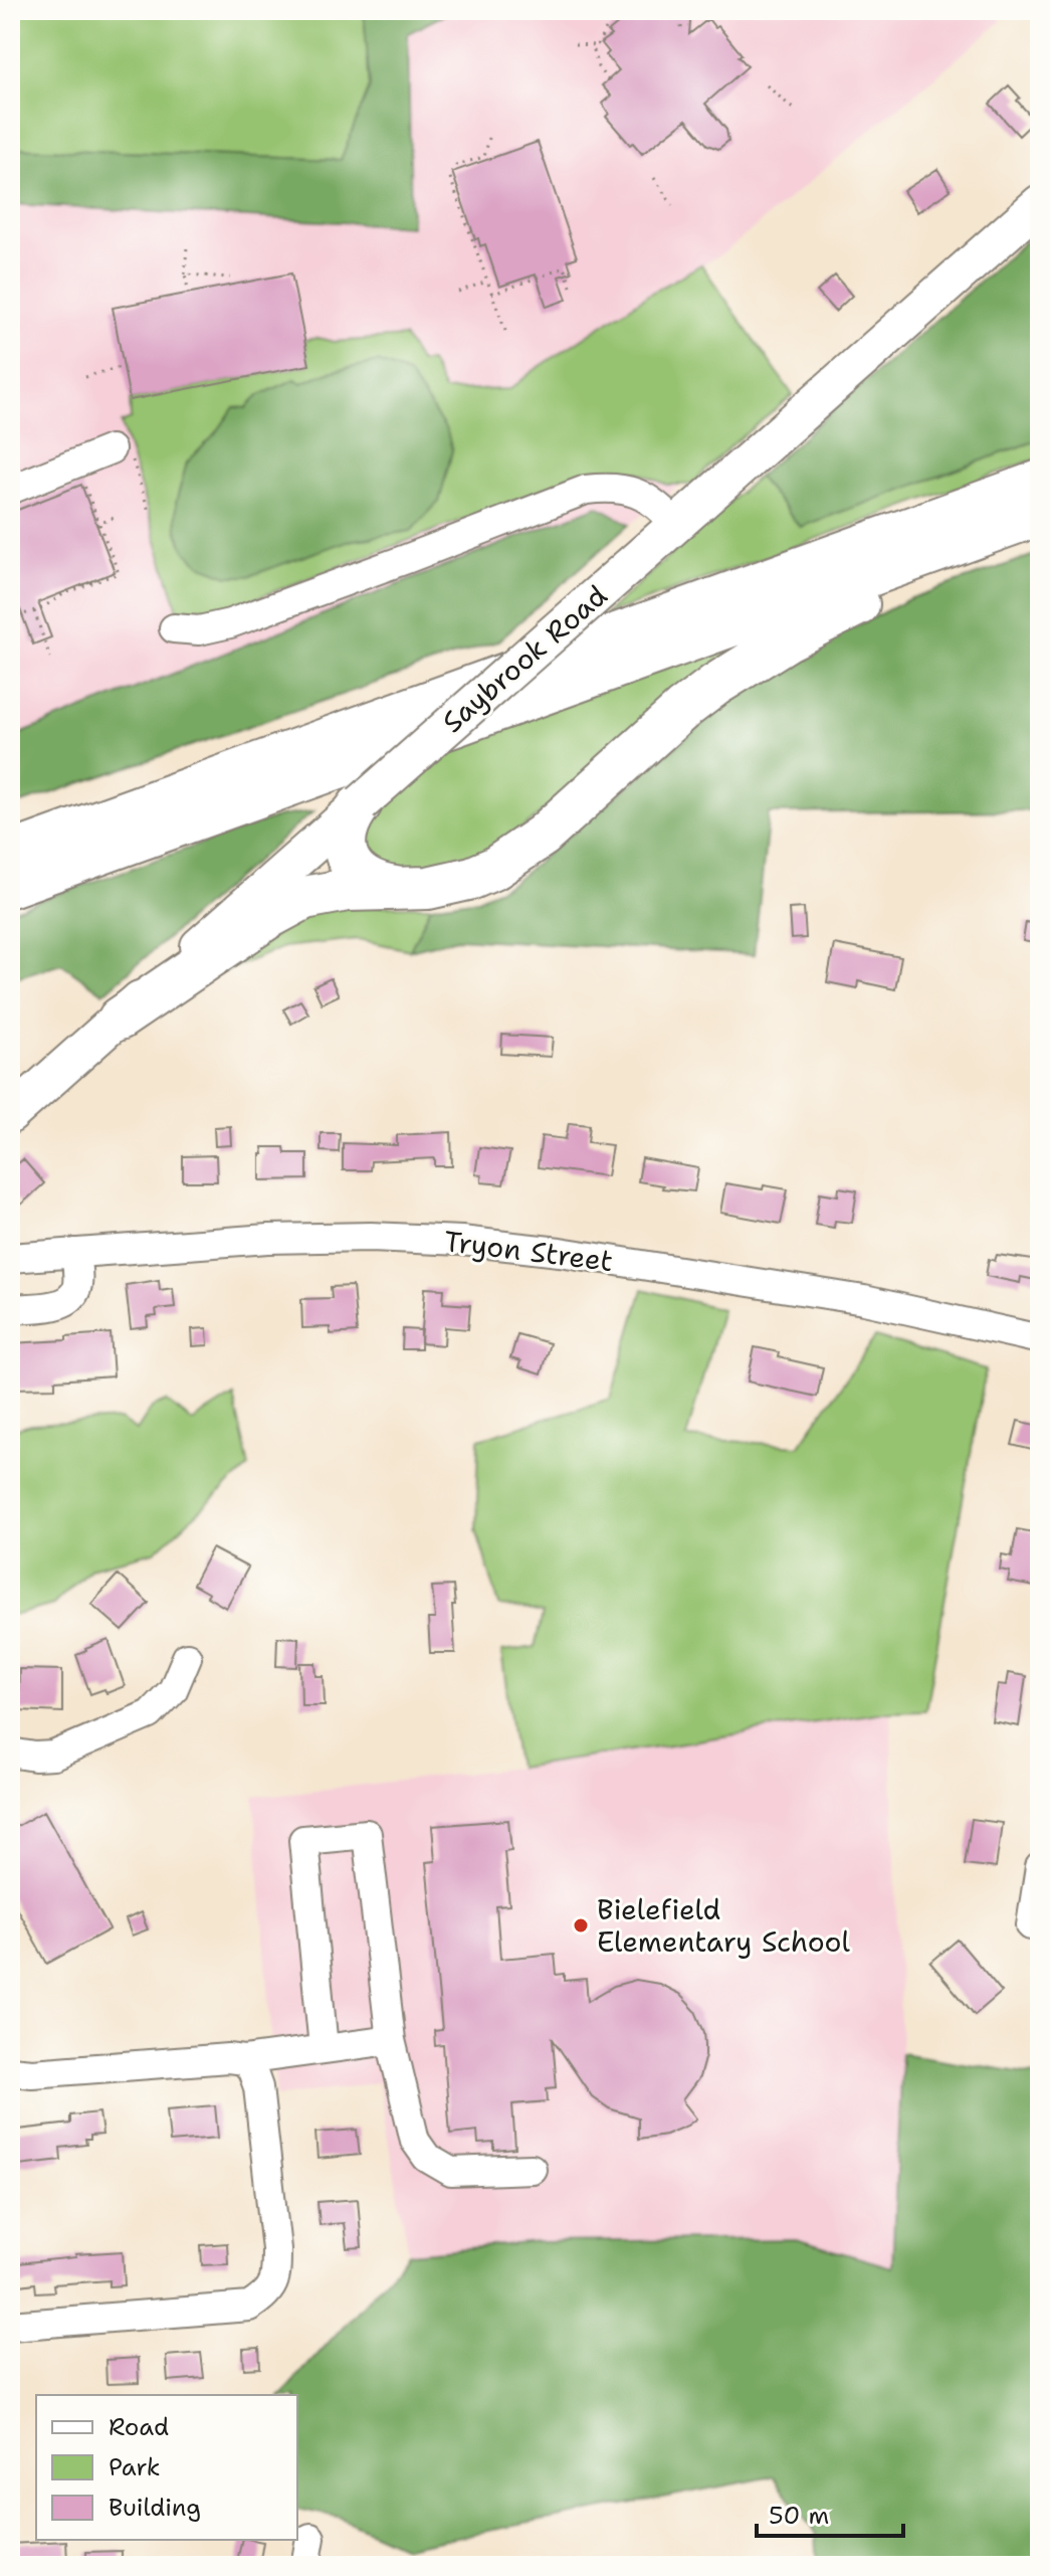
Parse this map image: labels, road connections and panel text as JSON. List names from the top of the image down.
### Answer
{
  "streets": {
    "main road": ["Saybrook Road"],
    "street": ["Tryon Street"]
  },
  "places": ["Bielefield Elementary School"],
  "legend": ["Road", "Park", "Building"],
  "scale_bar": "50 m"
}
